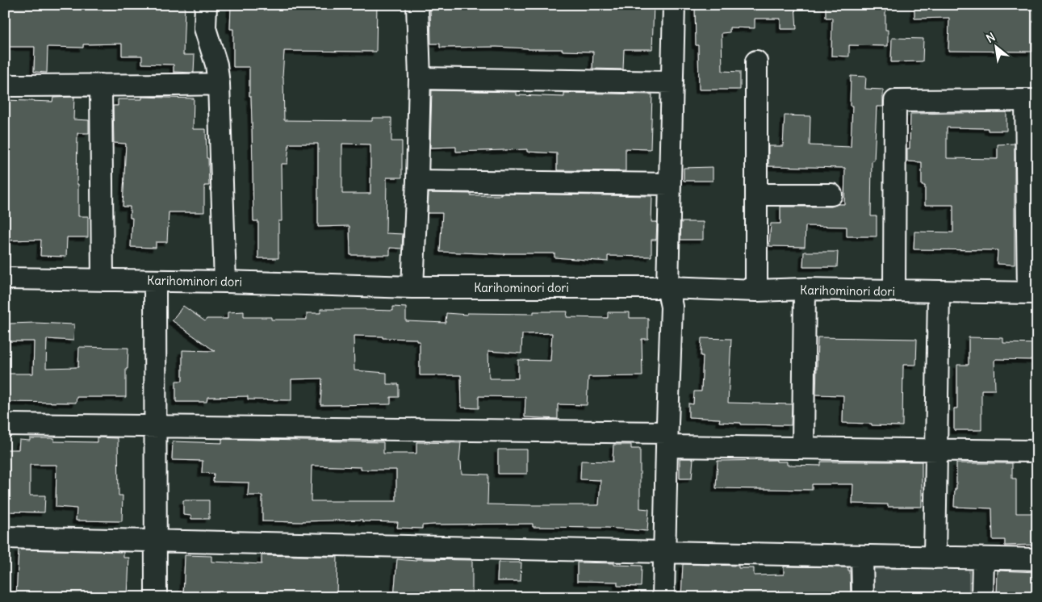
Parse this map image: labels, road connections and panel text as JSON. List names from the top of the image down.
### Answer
{
  "streets": {
    "street": ["Karihominori dori"]
  },
  "north": "top left"
}
